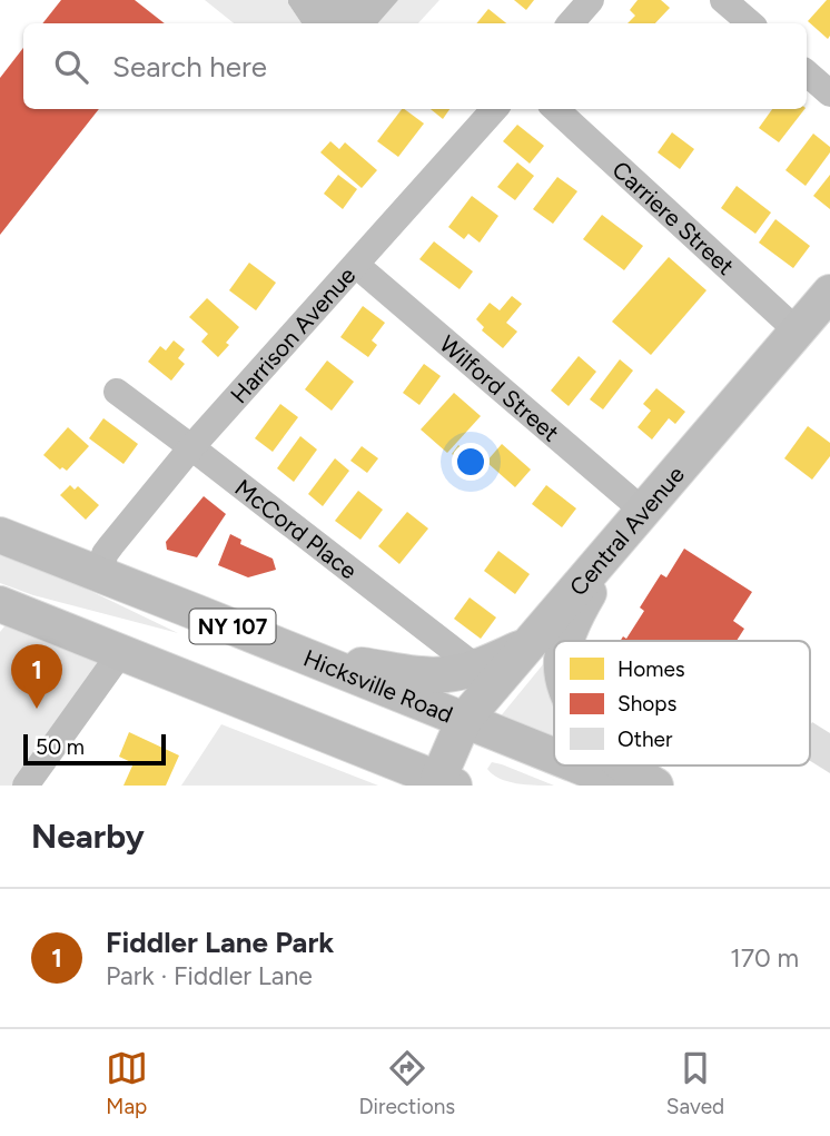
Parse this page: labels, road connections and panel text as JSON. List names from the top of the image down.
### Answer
{
  "streets": {
    "main road": ["Central Avenue", "NY 107", "Hicksville Road"],
    "street": [
      "Carriere Street",
      "Harrison Avenue",
      "Wilford Street",
      "McCord Place"
    ]
  },
  "crossings": [
    ["Carriere Street", "Central Avenue"],
    ["Harrison Avenue", "Wilford Street"],
    ["Harrison Avenue", "McCord Place"],
    ["Harrison Avenue", "Hicksville Road"],
    ["Wilford Street", "Central Avenue"],
    ["Central Avenue", "NY 107"],
    ["Central Avenue", "Hicksville Road"]
  ],
  "legend": ["Homes", "Shops", "Other"],
  "scale_bar": "50 m",
  "page": {
    "search": "Search here",
    "pins": "1",
    "scale": "50 m",
    "heading": "Nearby",
    "list": [
      {
        "mark": "1",
        "name": "Fiddler Lane Park",
        "note": "Park · Fiddler Lane",
        "value": "170 m"
      }
    ],
    "nav": ["Map", "Directions", "Saved"]
  }
}
